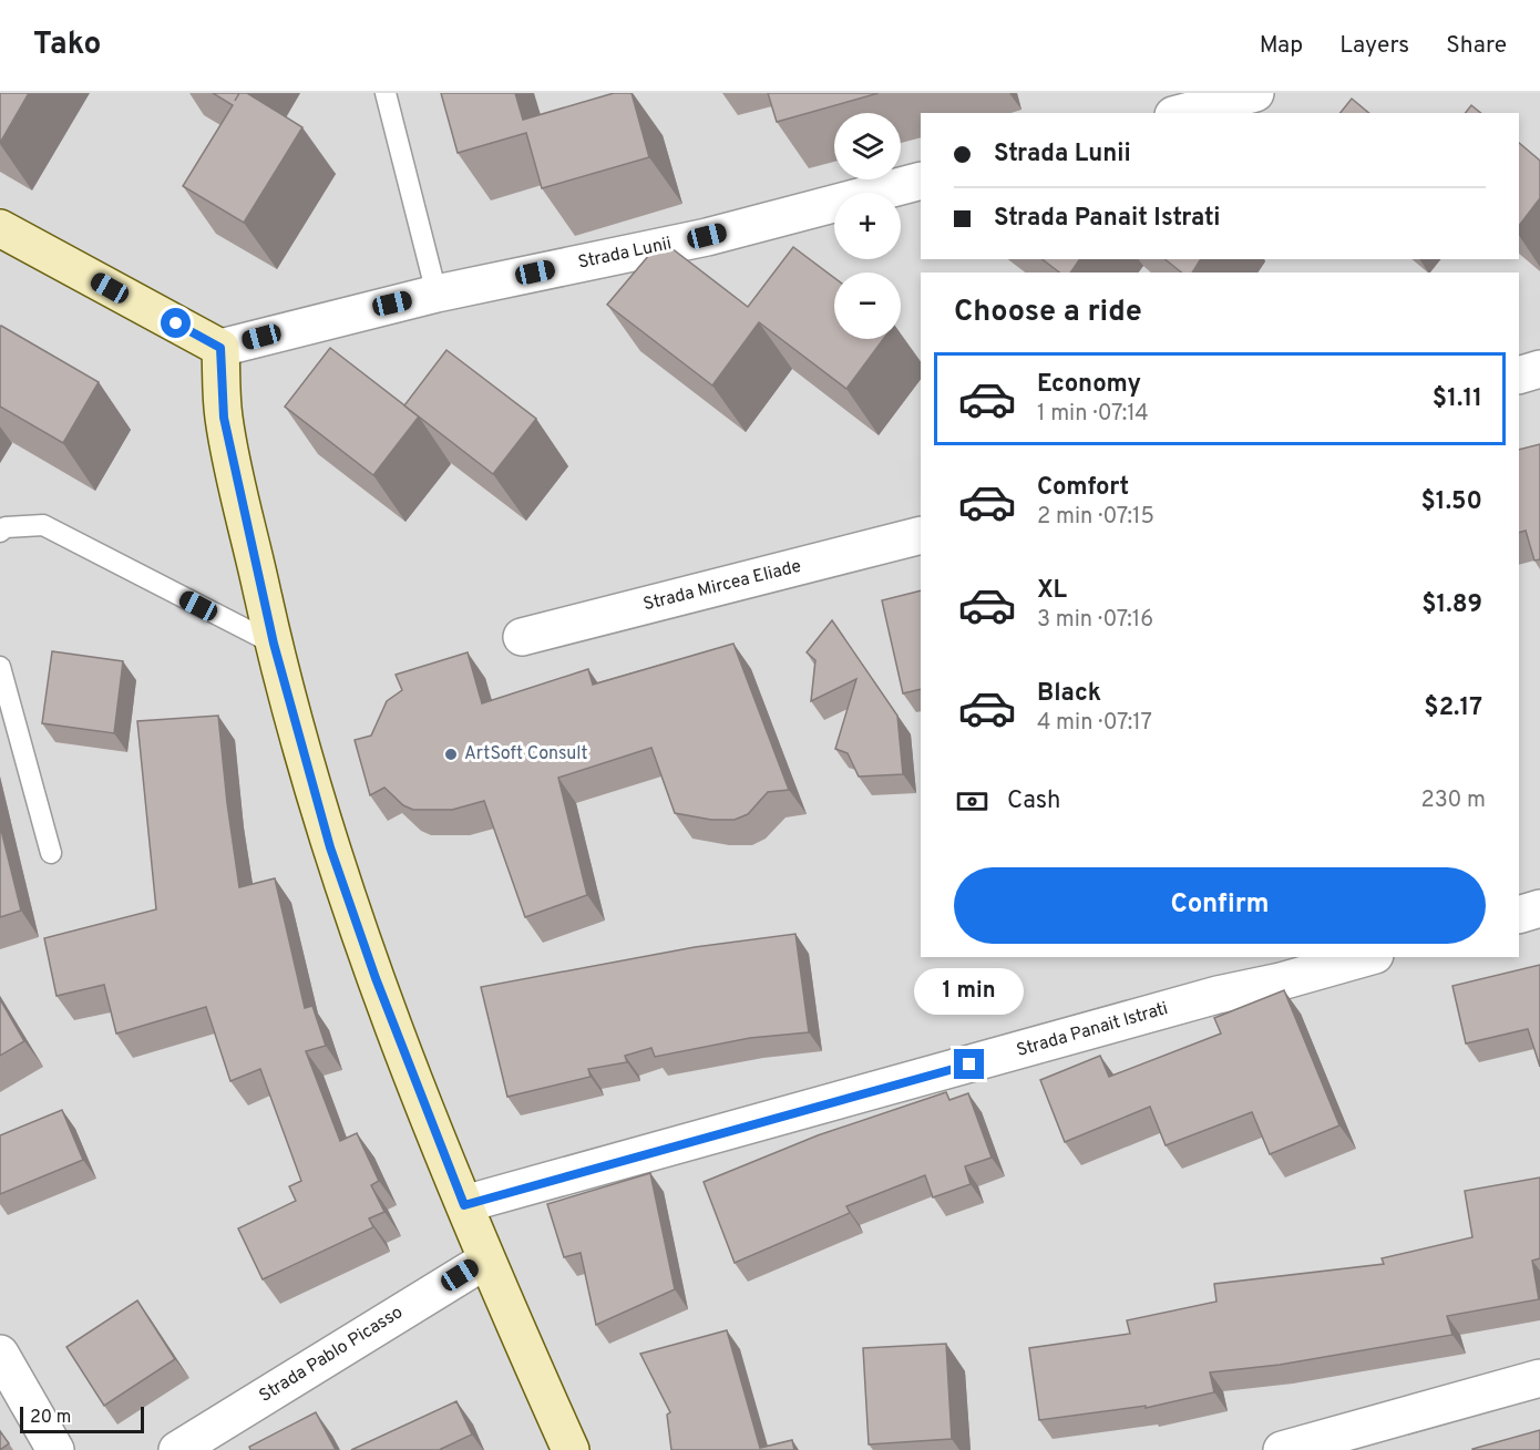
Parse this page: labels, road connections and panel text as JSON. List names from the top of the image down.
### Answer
{
  "streets": {
    "street": [
      "Strada Lunii",
      "Strada Mircea Eliade",
      "Strada Panait Istrati",
      "Strada Pablo Picasso"
    ]
  },
  "places": ["ArtSoft Consult"],
  "scale_bar": "20 m",
  "page": {
    "header": "Tako",
    "nav": ["Map", "Layers", "Share"],
    "map_buttons": ["+", "−"],
    "banner": ["Strada Lunii", "Strada Panait Istrati"],
    "heading": "Choose a ride",
    "list": [
      {
        "name": "Economy",
        "note": "1 min · 07:14",
        "value": "$1.11"
      },
      {
        "name": "Comfort",
        "note": "2 min · 07:15",
        "value": "$1.50"
      },
      {
        "name": "XL",
        "note": "3 min · 07:16",
        "value": "$1.89"
      },
      {
        "name": "Black",
        "note": "4 min · 07:17",
        "value": "$2.17"
      }
    ],
    "pay": ["Cash", "230 m"],
    "buttons": "Confirm",
    "bubble": "1 min",
    "scale": "20 m"
  }
}
